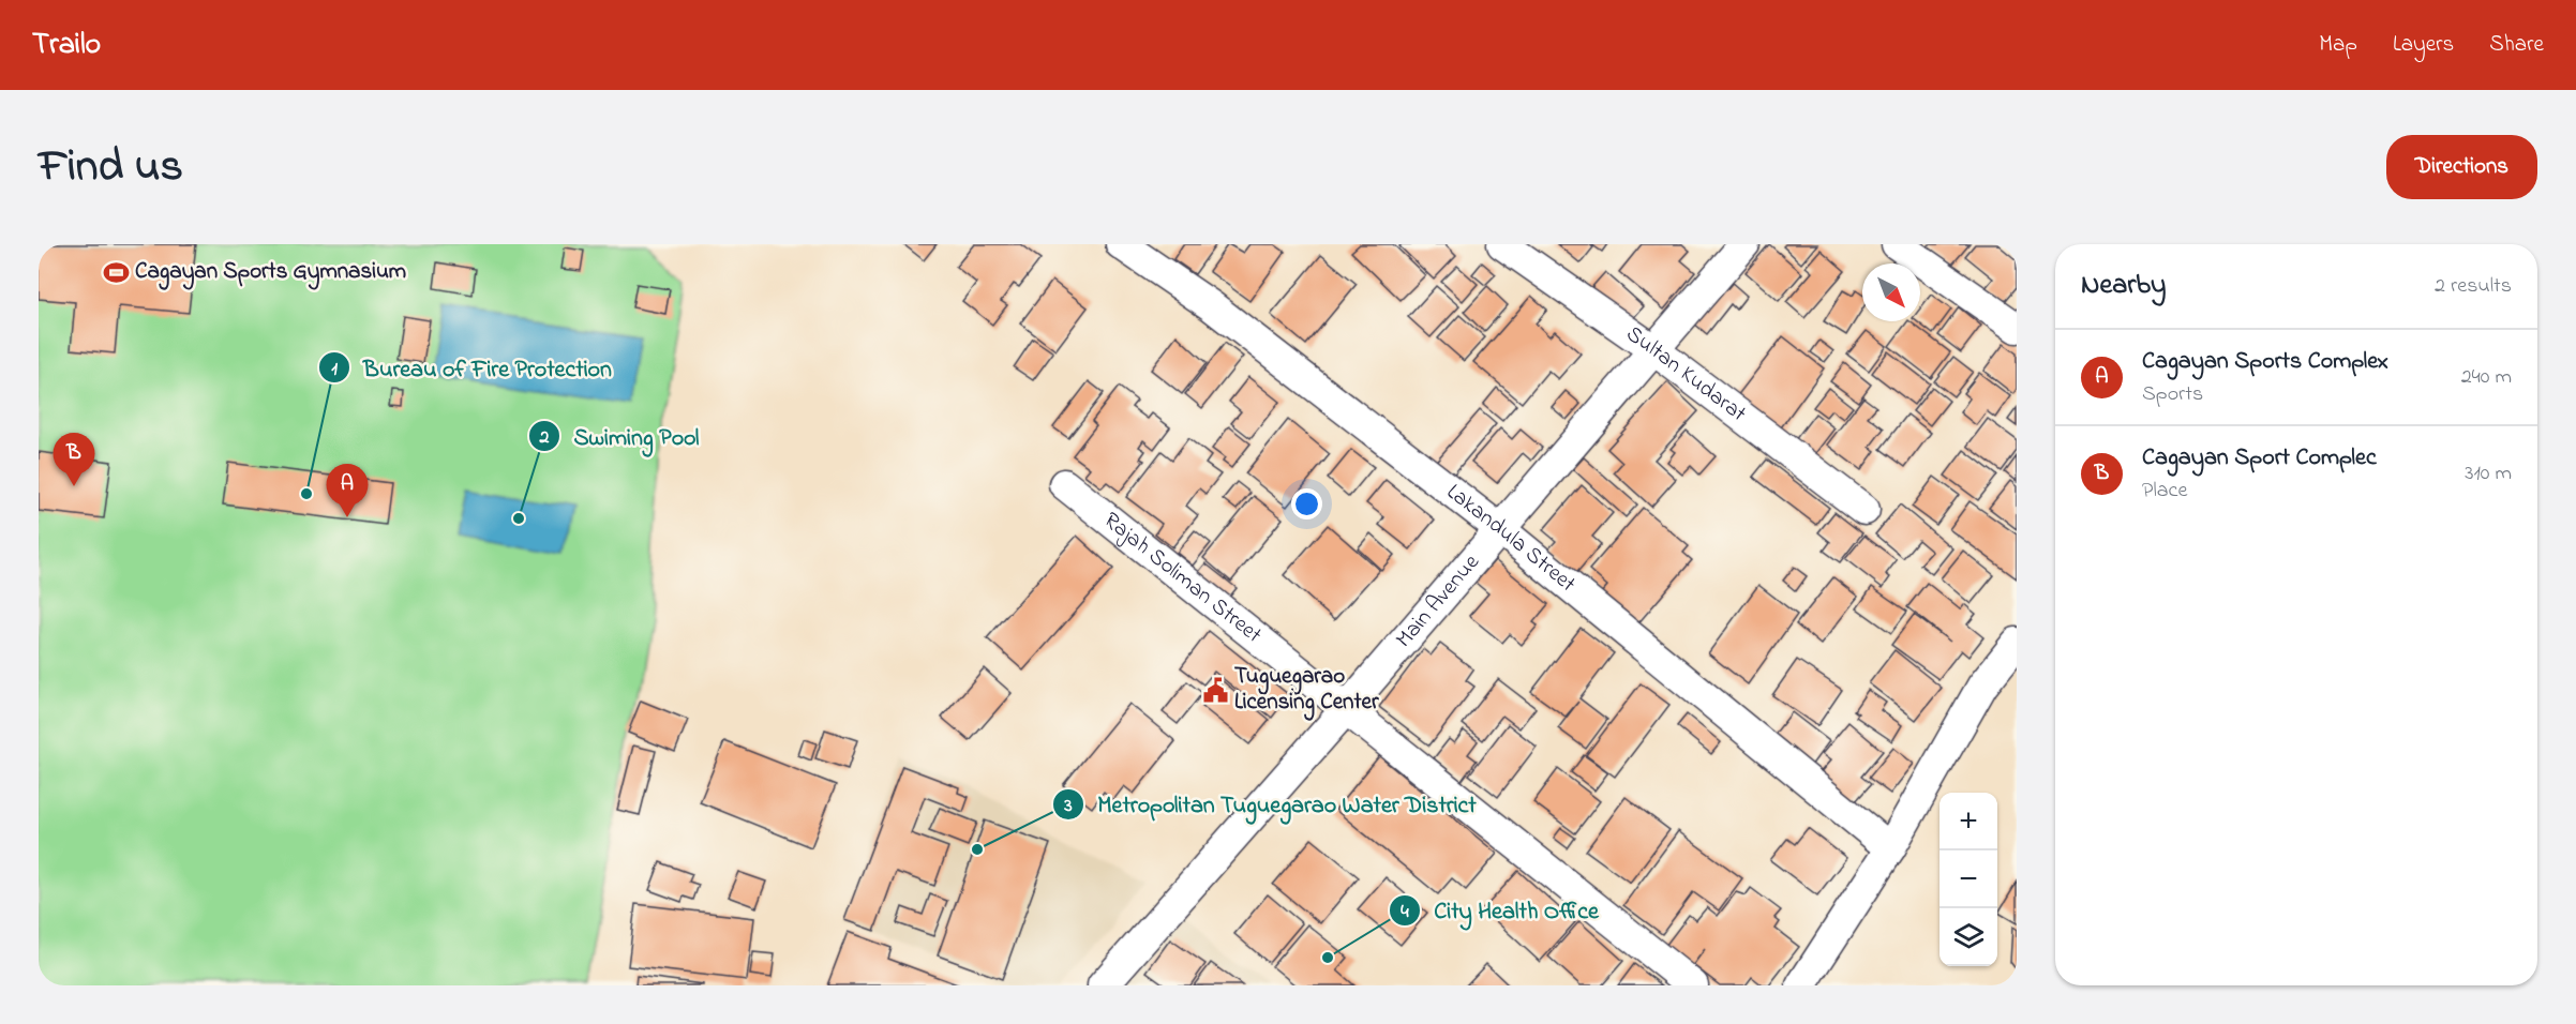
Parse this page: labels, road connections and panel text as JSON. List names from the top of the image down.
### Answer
{
  "streets": {
    "street": [
      "Sultan Kudarat",
      "Lakandula Street",
      "Rajah Soliman Street",
      "Main Avenue"
    ]
  },
  "crossings": [
    ["Sultan Kudarat", "Main Avenue"],
    ["Lakandula Street", "Main Avenue"],
    ["Rajah Soliman Street", "Main Avenue"]
  ],
  "places": {
    "sports": ["Cagayan Sports Gymnasium"],
    "other": [
      "Bureau of Fire Protection",
      "Swiming Pool",
      "Metropolitan Tuguegarao Water District",
      "City Health Office"
    ],
    "public building": ["Tuguegarao Licensing Center"]
  },
  "north": "bottom right",
  "page": {
    "header": "Trailo",
    "nav": ["Map", "Layers", "Share"],
    "title": "Find us",
    "buttons": "Directions",
    "heading": ["Nearby", "2 results"],
    "list": [
      {
        "mark": "A",
        "name": "Cagayan Sports Complex",
        "note": "Sports",
        "value": "240 m"
      },
      {
        "mark": "B",
        "name": "Cagayan Sport Complec",
        "note": "Place",
        "value": "310 m"
      }
    ],
    "pins": ["B", "A"],
    "map_buttons": ["+", "−"]
  }
}
